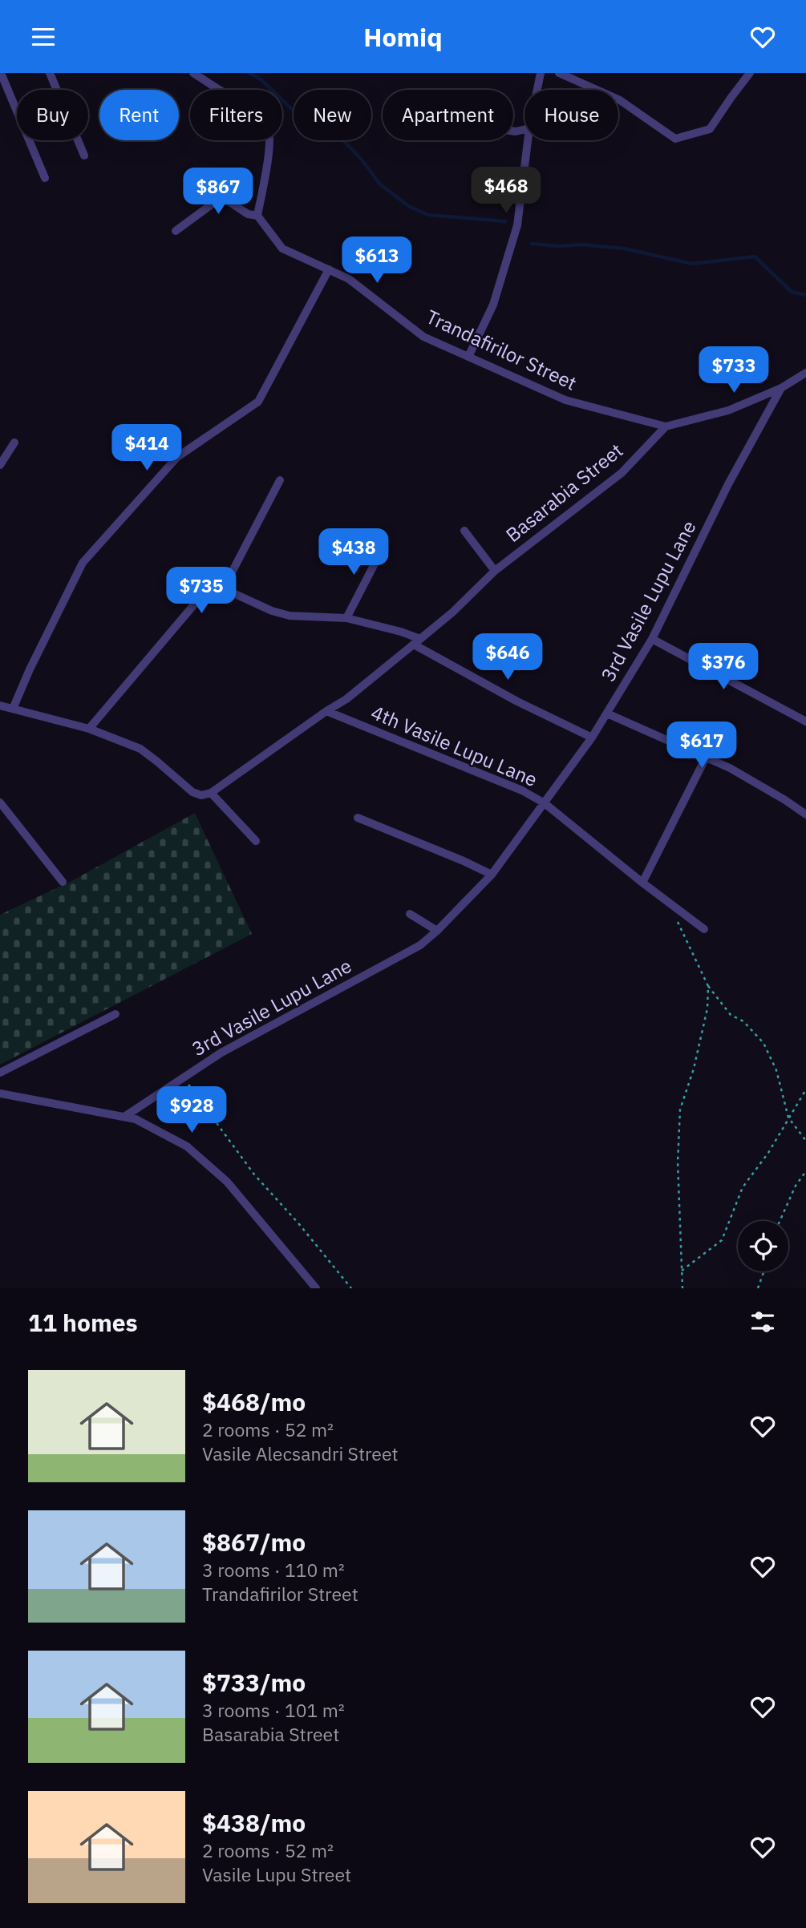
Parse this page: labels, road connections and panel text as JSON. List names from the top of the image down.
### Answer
{
  "streets": {
    "street": [
      "Trandafirilor Street",
      "Basarabia Street",
      "3rd Vasile Lupu Lane",
      "4th Vasile Lupu Lane"
    ]
  },
  "crossings": [
    ["Trandafirilor Street", "Basarabia Street"],
    ["Basarabia Street", "4th Vasile Lupu Lane"],
    ["3rd Vasile Lupu Lane", "4th Vasile Lupu Lane"]
  ],
  "page": {
    "header": "Homiq",
    "chip": [
      "Buy",
      "Rent",
      "Filters",
      "New",
      "Apartment",
      "House"
    ],
    "price": [
      "$468",
      "$867",
      "$613",
      "$733",
      "$414",
      "$438",
      "$735",
      "$646",
      "$376",
      "$617",
      "$928"
    ],
    "heading": "11 homes",
    "list": [
      {
        "name": "$468/mo",
        "note": "2 rooms · 52 m² · Vasile Alecsandri Street"
      },
      {
        "name": "$867/mo",
        "note": "3 rooms · 110 m² · Trandafirilor Street"
      },
      {
        "name": "$733/mo",
        "note": "3 rooms · 101 m² · Basarabia Street"
      },
      {
        "name": "$438/mo",
        "note": "2 rooms · 52 m² · Vasile Lupu Street"
      }
    ]
  }
}
